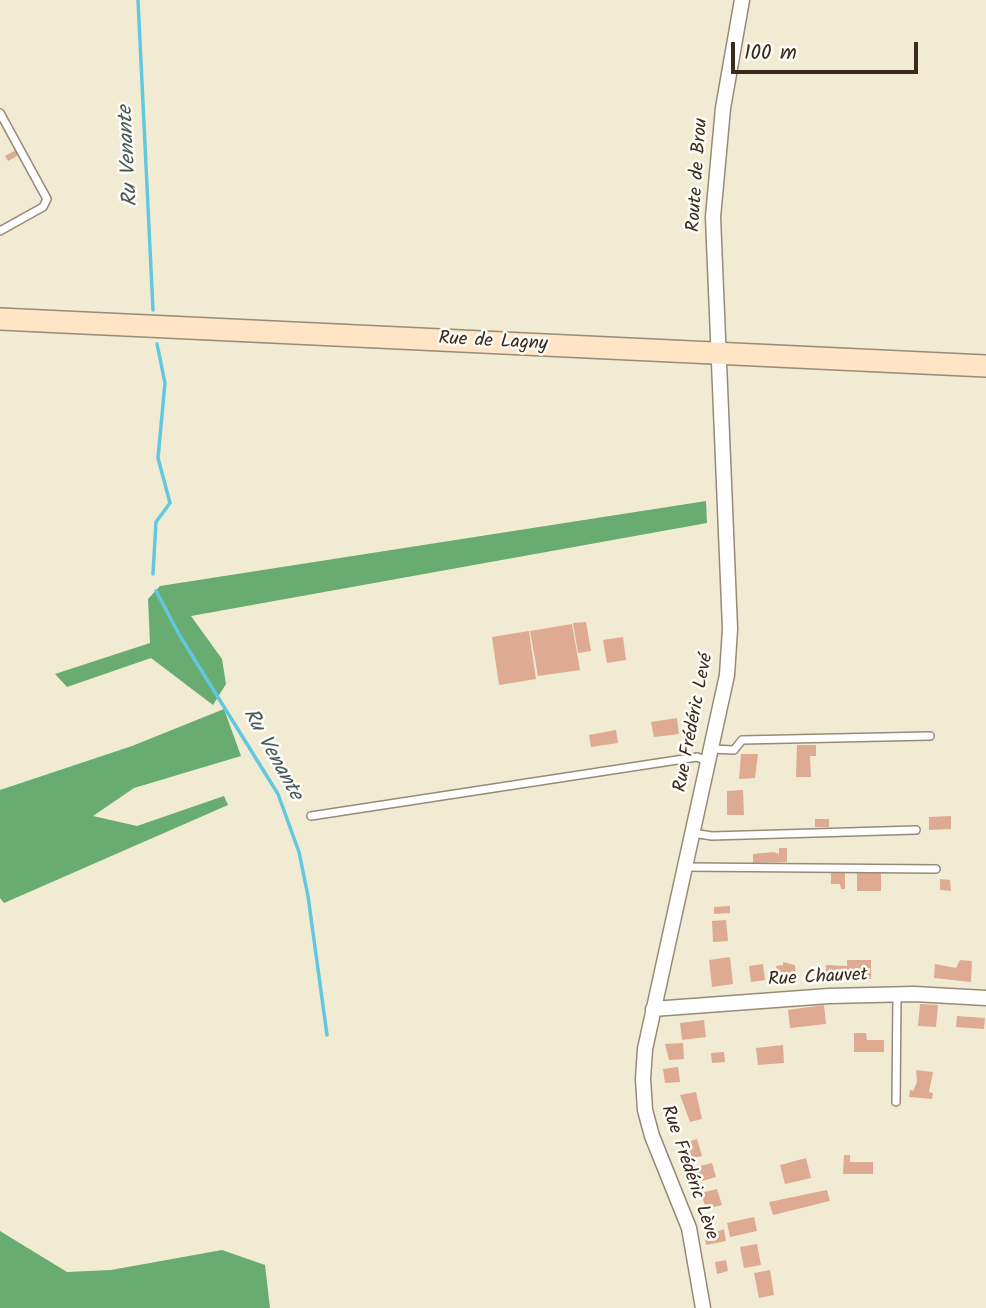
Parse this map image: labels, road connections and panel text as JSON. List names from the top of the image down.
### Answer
{
  "streets": {
    "main road": ["Rue de Lagny"],
    "street": [
      "Route de Brou",
      "Rue Frédéric Levé",
      "Rue Chauvet",
      "Rue Frédéric Lève"
    ]
  },
  "crossings": [
    ["Route de Brou", "Rue de Lagny"],
    ["Route de Brou", "Rue Frédéric Levé"],
    ["Rue de Lagny", "Rue Frédéric Levé"],
    ["Rue Frédéric Levé", "Rue Chauvet"],
    ["Rue Frédéric Levé", "Rue Frédéric Lève"],
    ["Rue Chauvet", "Rue Frédéric Lève"]
  ],
  "water": ["Ru Venante"],
  "scale_bar": "100 m"
}
